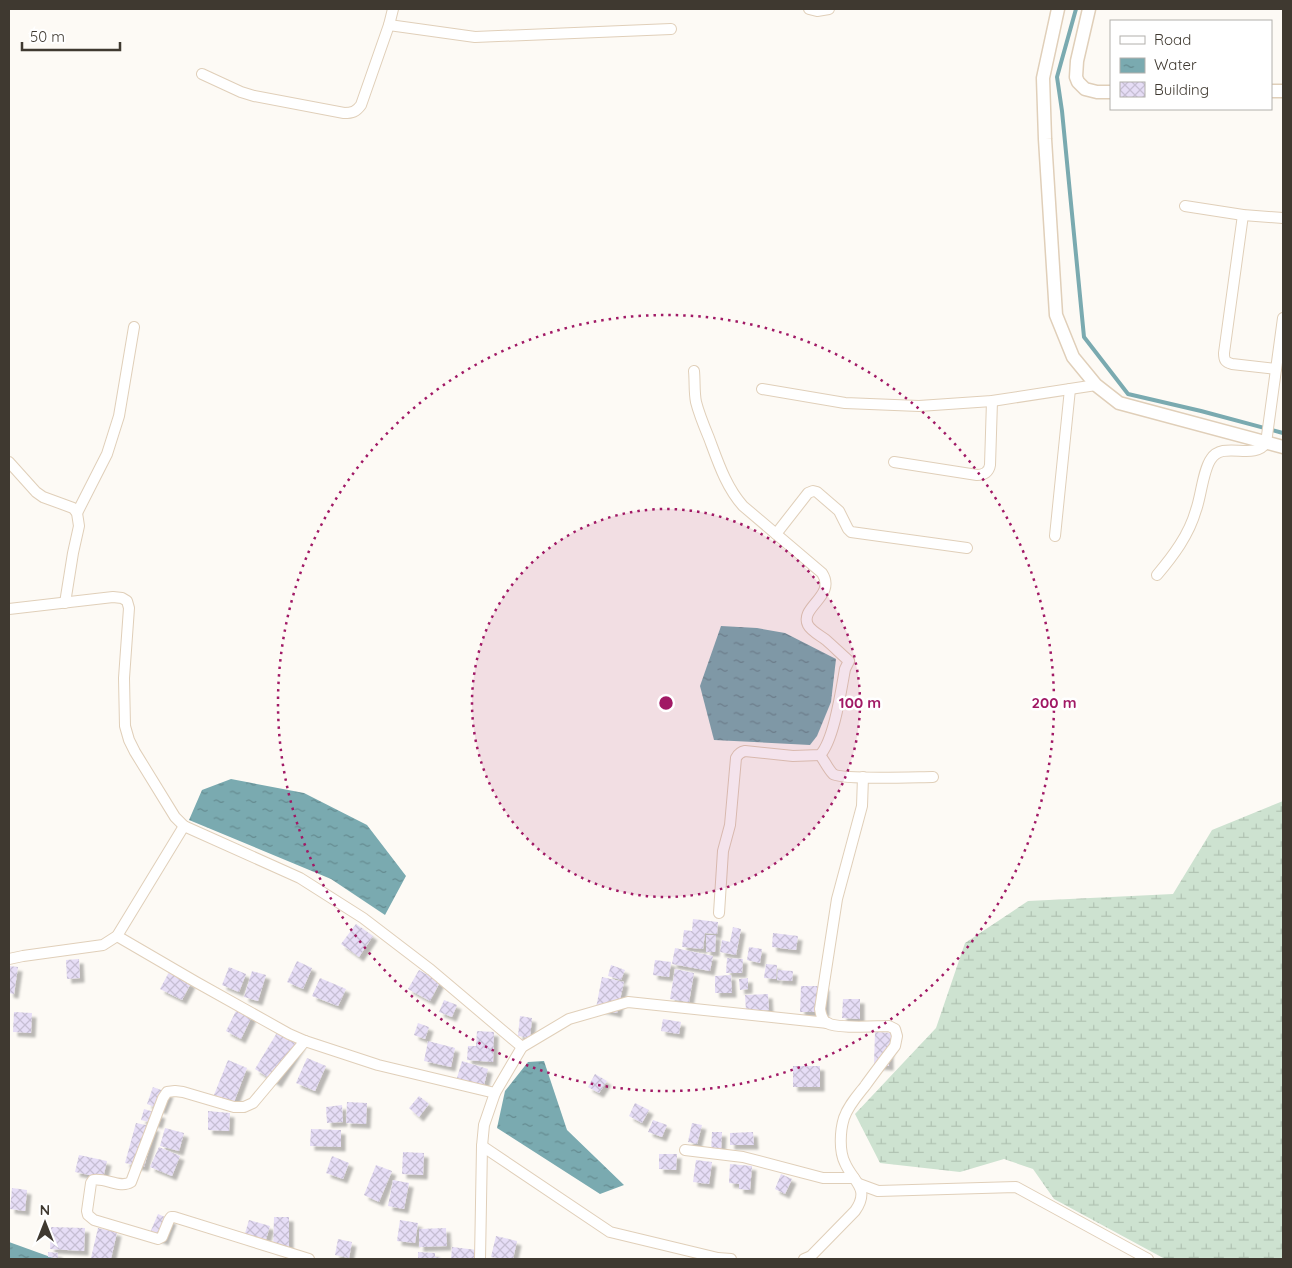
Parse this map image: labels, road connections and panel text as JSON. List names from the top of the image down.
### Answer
{
  "legend": ["Road", "Water", "Building"],
  "scale_bar": "50 m",
  "north": "top",
  "rings": ["100 m", "200 m"]
}
